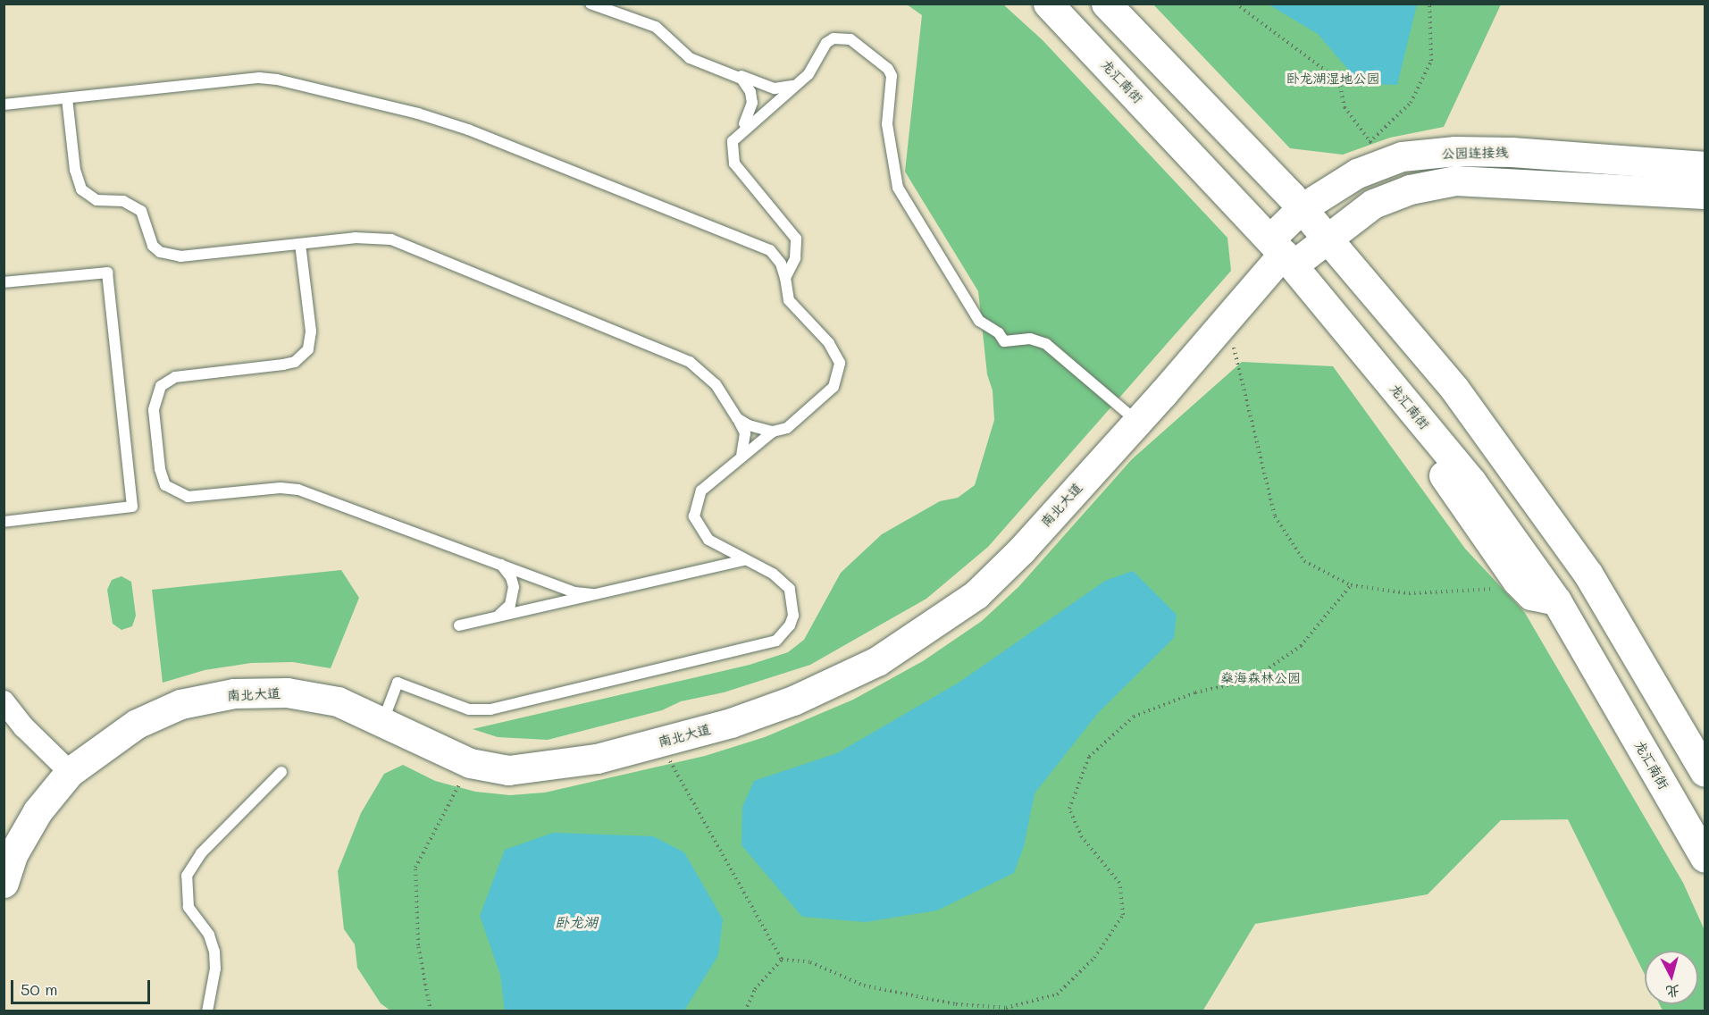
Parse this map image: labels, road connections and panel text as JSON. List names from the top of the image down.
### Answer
{
  "streets": {
    "street": ["龙汇南街", "公园连接线", "南北大道"]
  },
  "crossings": [
    ["龙汇南街", "公园连接线"],
    ["龙汇南街", "南北大道"],
    ["公园连接线", "南北大道"]
  ],
  "water": ["卧龙湖"],
  "parks": ["卧龙湖湿地公园", "燊海森林公园"],
  "scale_bar": "50 m",
  "north": "bottom"
}
